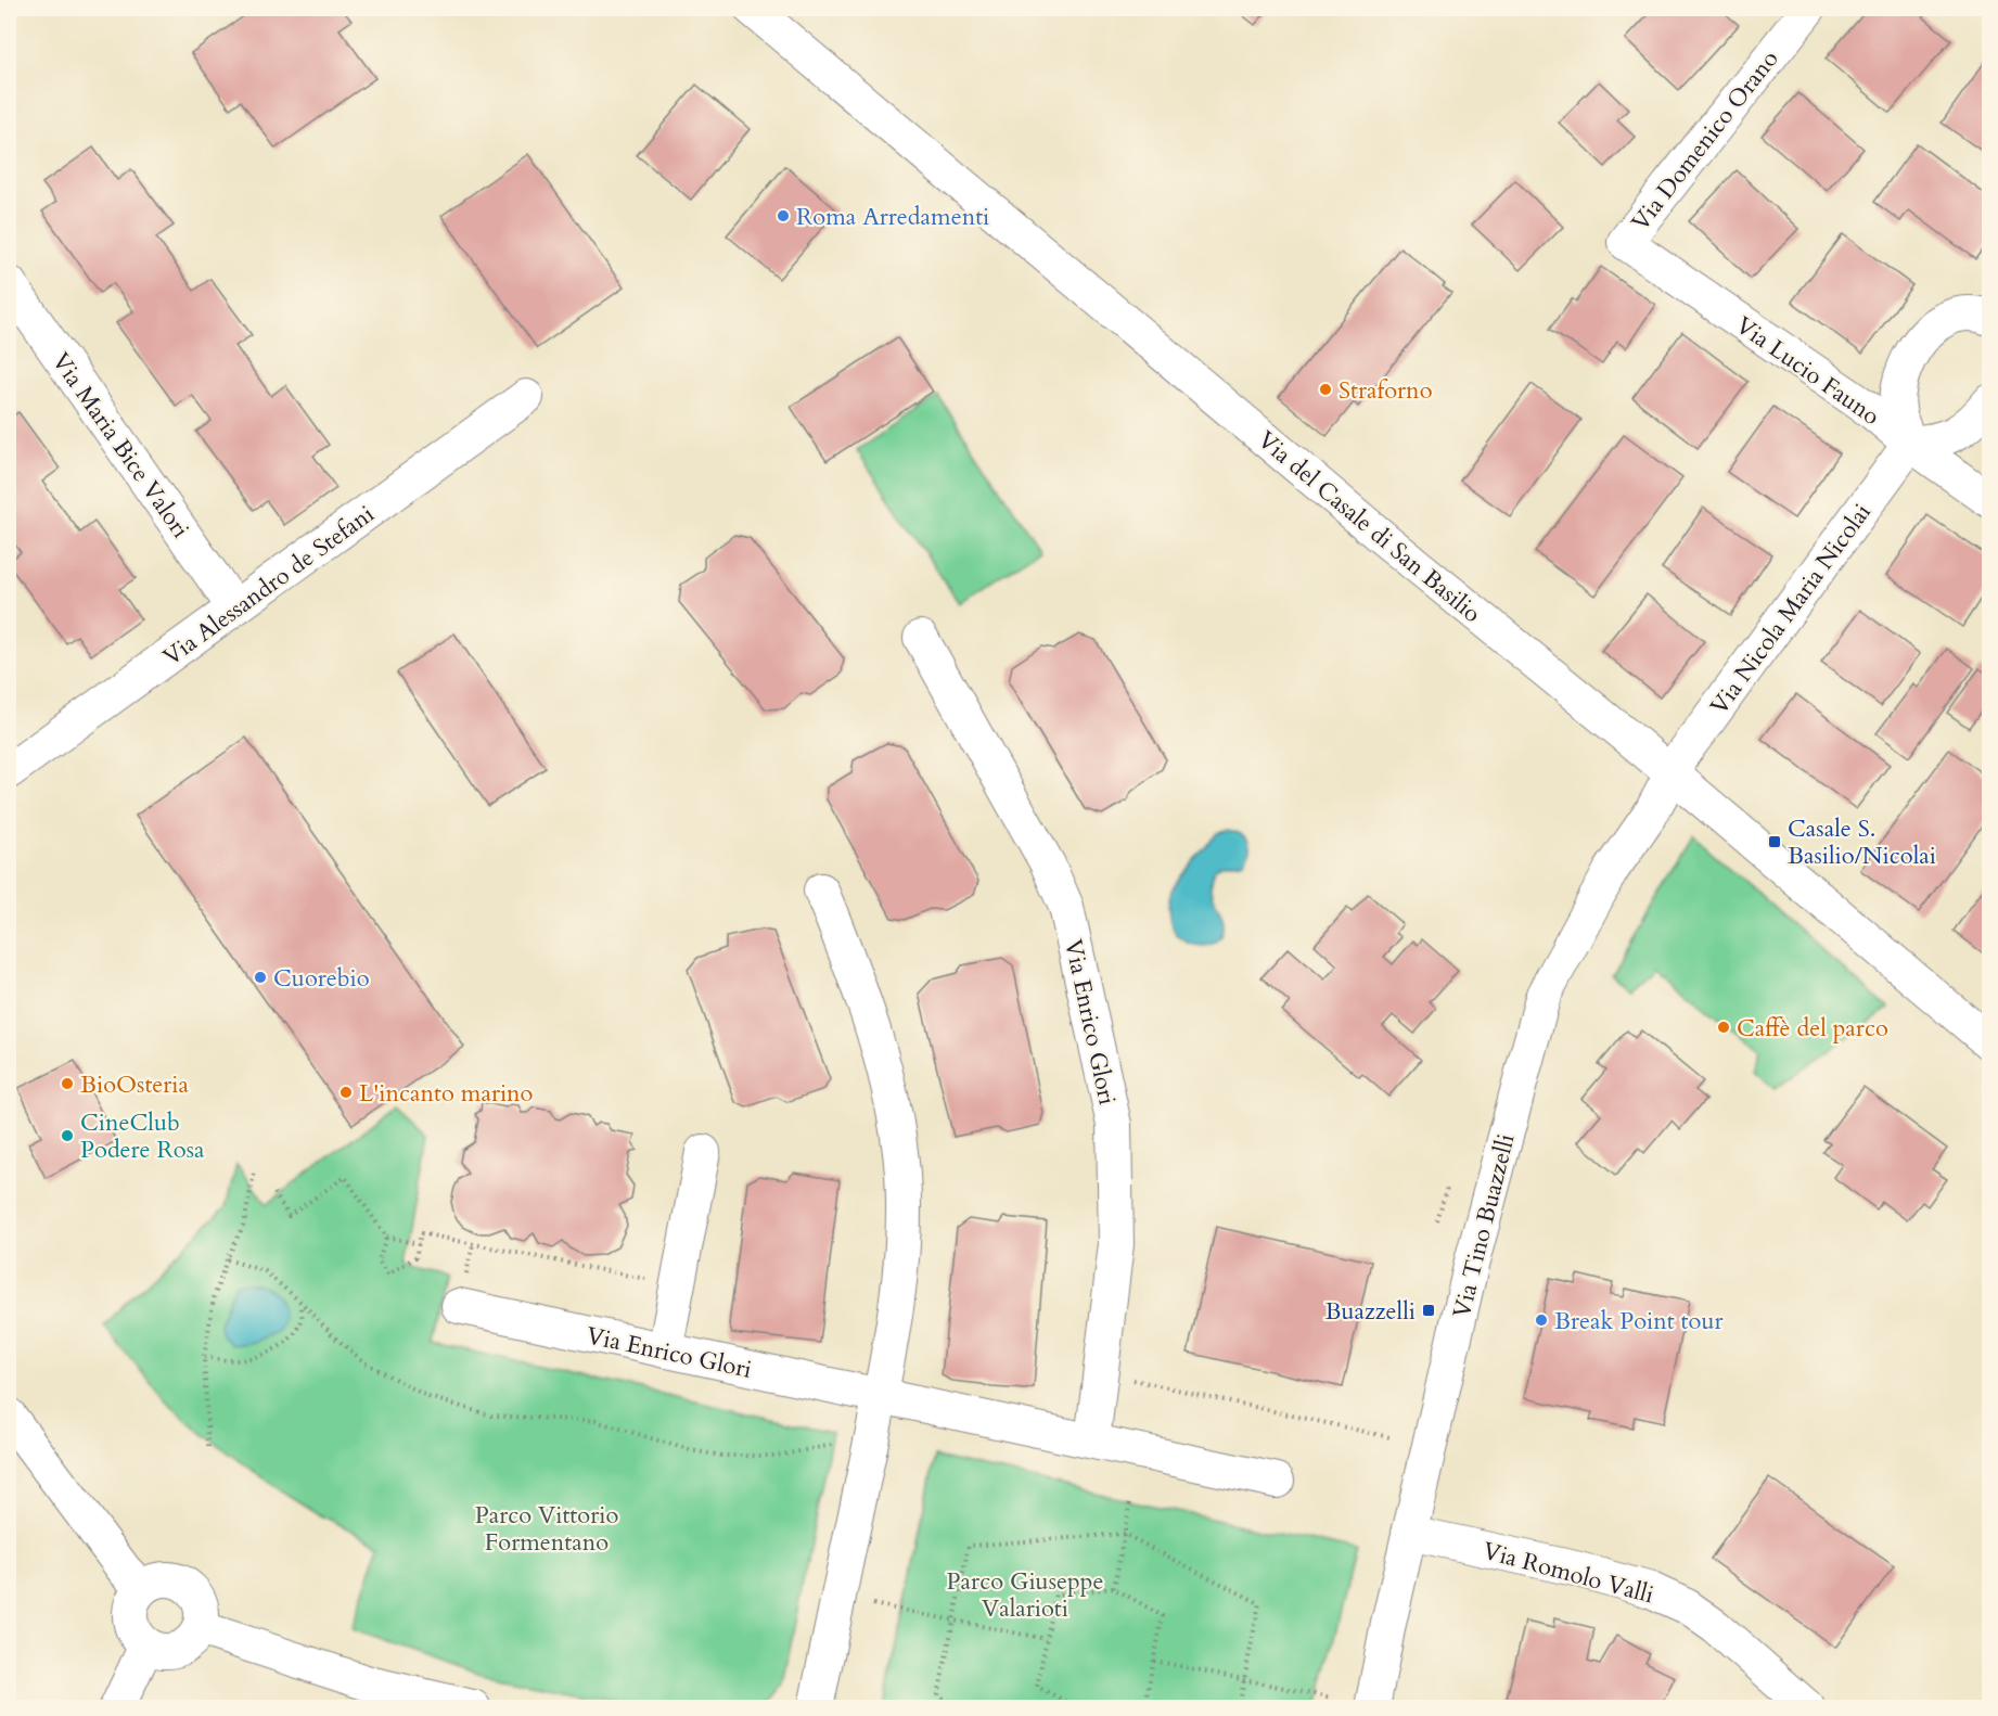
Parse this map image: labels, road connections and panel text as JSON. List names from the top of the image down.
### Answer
{
  "streets": {
    "street": [
      "Via Domenico Orano",
      "Via Lucio Fauno",
      "Via Maria Bice Valori",
      "Via del Casale di San Basilio",
      "Via Alessandro de Stefani",
      "Via Nicola Maria Nicolai",
      "Via Enrico Glori",
      "Via Tino Buazzelli",
      "Via Romolo Valli"
    ]
  },
  "crossings": [
    ["Via Domenico Orano", "Via Lucio Fauno"],
    ["Via Lucio Fauno", "Via Nicola Maria Nicolai"],
    ["Via Maria Bice Valori", "Via Alessandro de Stefani"],
    ["Via del Casale di San Basilio", "Via Nicola Maria Nicolai"],
    ["Via del Casale di San Basilio", "Via Tino Buazzelli"],
    ["Via Nicola Maria Nicolai", "Via Tino Buazzelli"],
    ["Via Tino Buazzelli", "Via Romolo Valli"]
  ],
  "parks": ["Parco Vittorio Formentano", "Parco Giuseppe Valarioti"],
  "places": {
    "other": [
      "Roma Arredamenti",
      "Straforno",
      "Cuorebio",
      "Caffè del parco",
      "BioOsteria",
      "L'incanto marino",
      "CineClub Podere Rosa",
      "Break Point tour"
    ],
    "transit": ["Casale S. Basilio/Nicolai", "Buazzelli"]
  }
}
